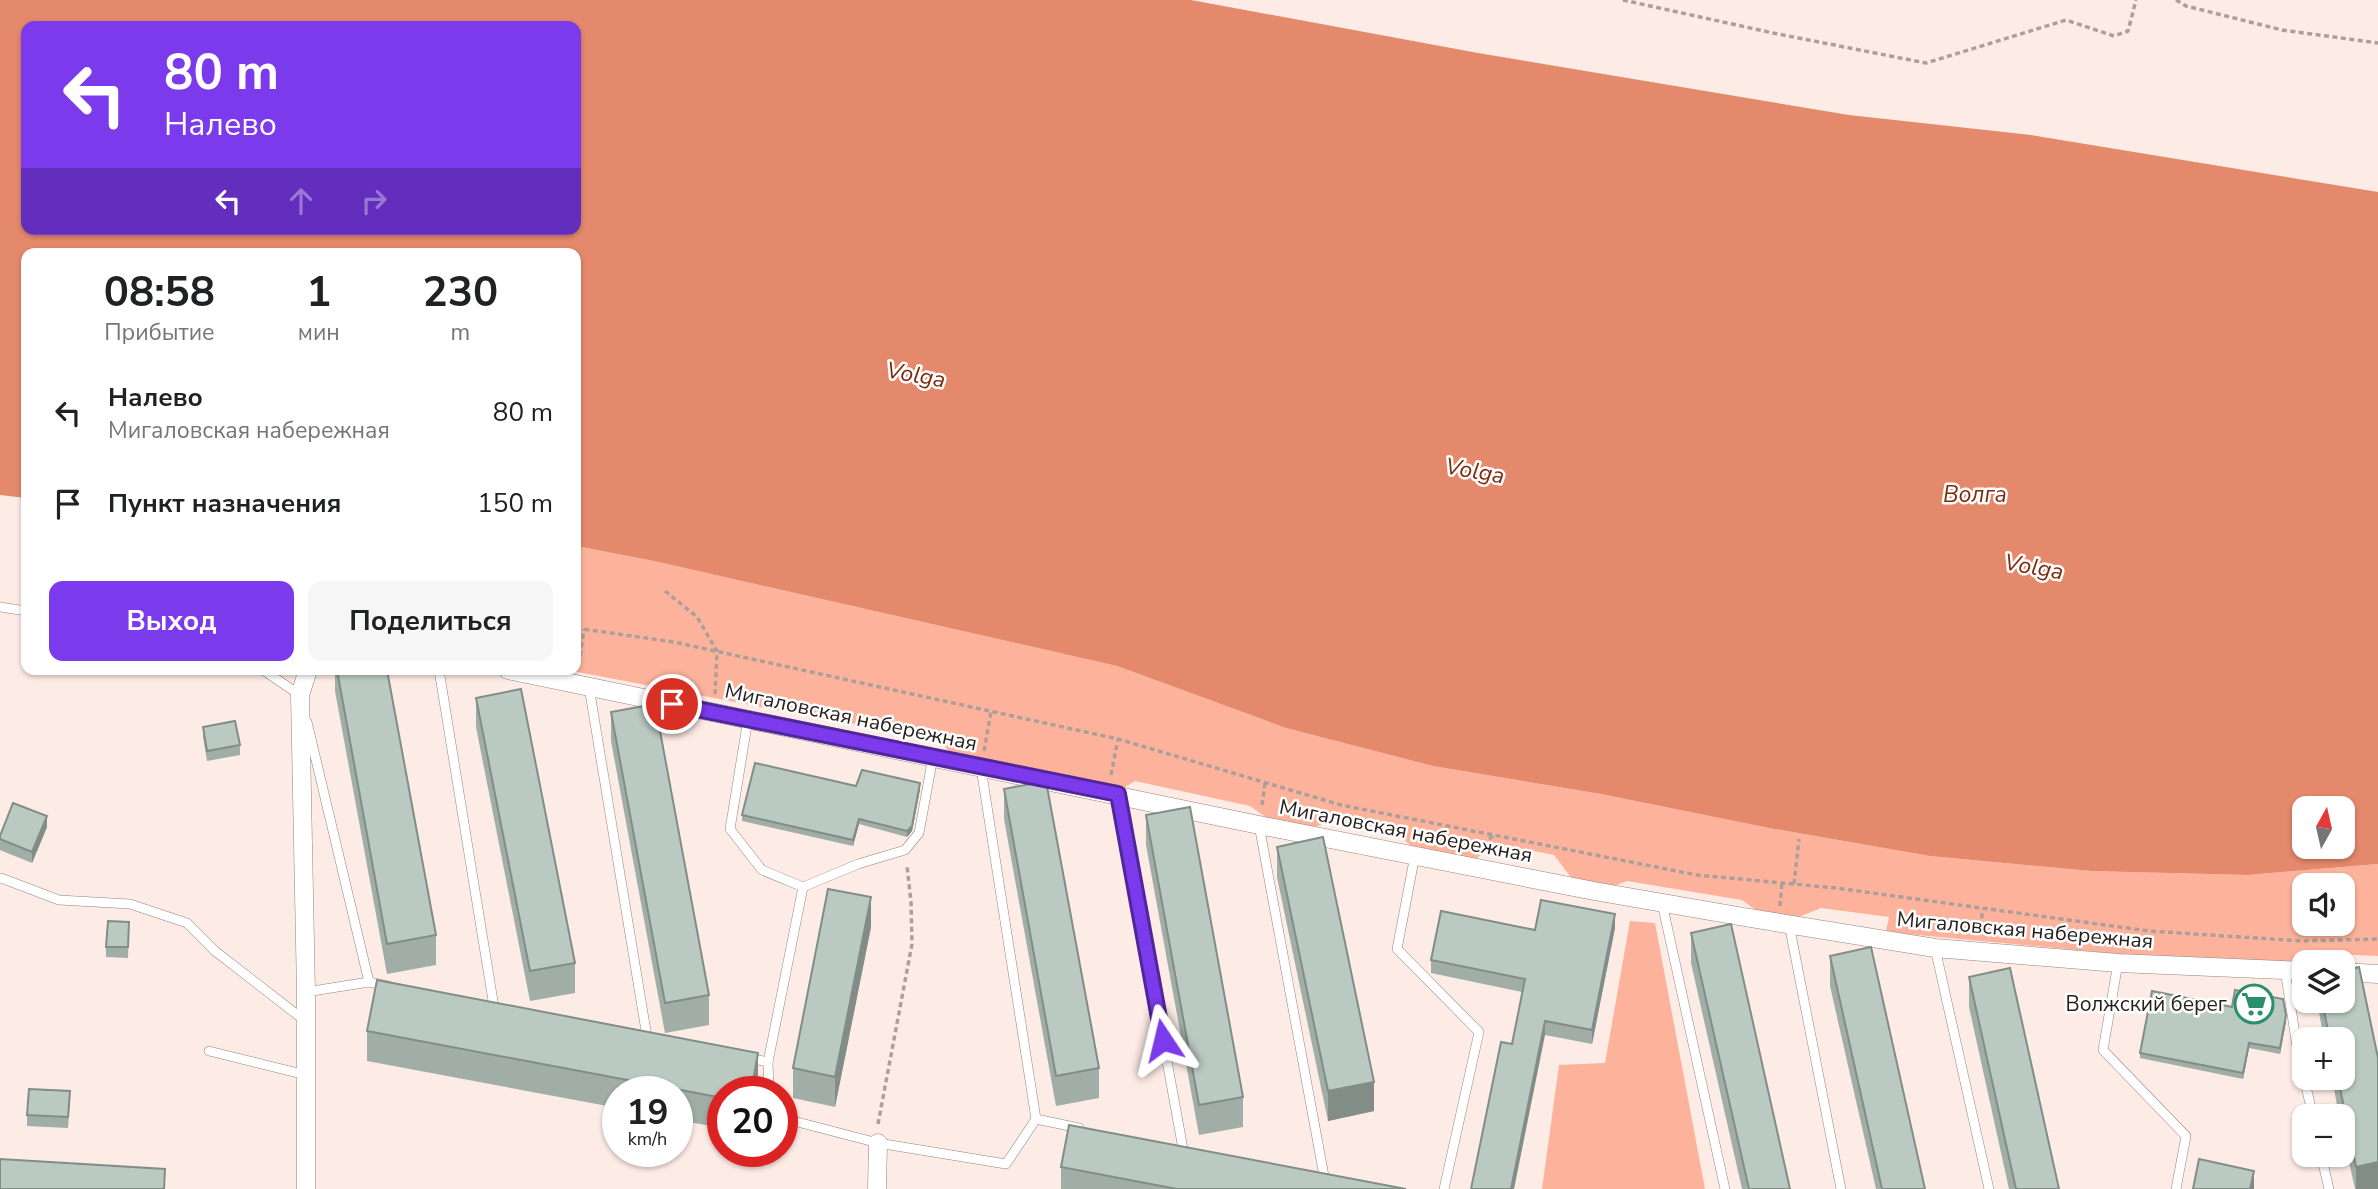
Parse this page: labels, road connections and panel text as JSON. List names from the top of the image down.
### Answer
{
  "streets": {
    "street": ["Мигаловская набережная"]
  },
  "water": ["Volga", "Волга"],
  "places": {
    "supermarket": ["Волжский берег"]
  },
  "north": "top",
  "page": {
    "turn": ["80 m", "Налево"],
    "eta": [
      "08:58",
      "Прибытие",
      "1",
      "мин",
      "230",
      "m"
    ],
    "list": [
      {
        "name": "Налево",
        "note": "Мигаловская набережная",
        "value": "80 m"
      },
      {
        "name": "Пункт назначения",
        "value": "150 m"
      }
    ],
    "buttons": ["Выход", "Поделиться"],
    "map_buttons": ["+", "−"],
    "speed": "19 km/h",
    "limit": "20"
  }
}
